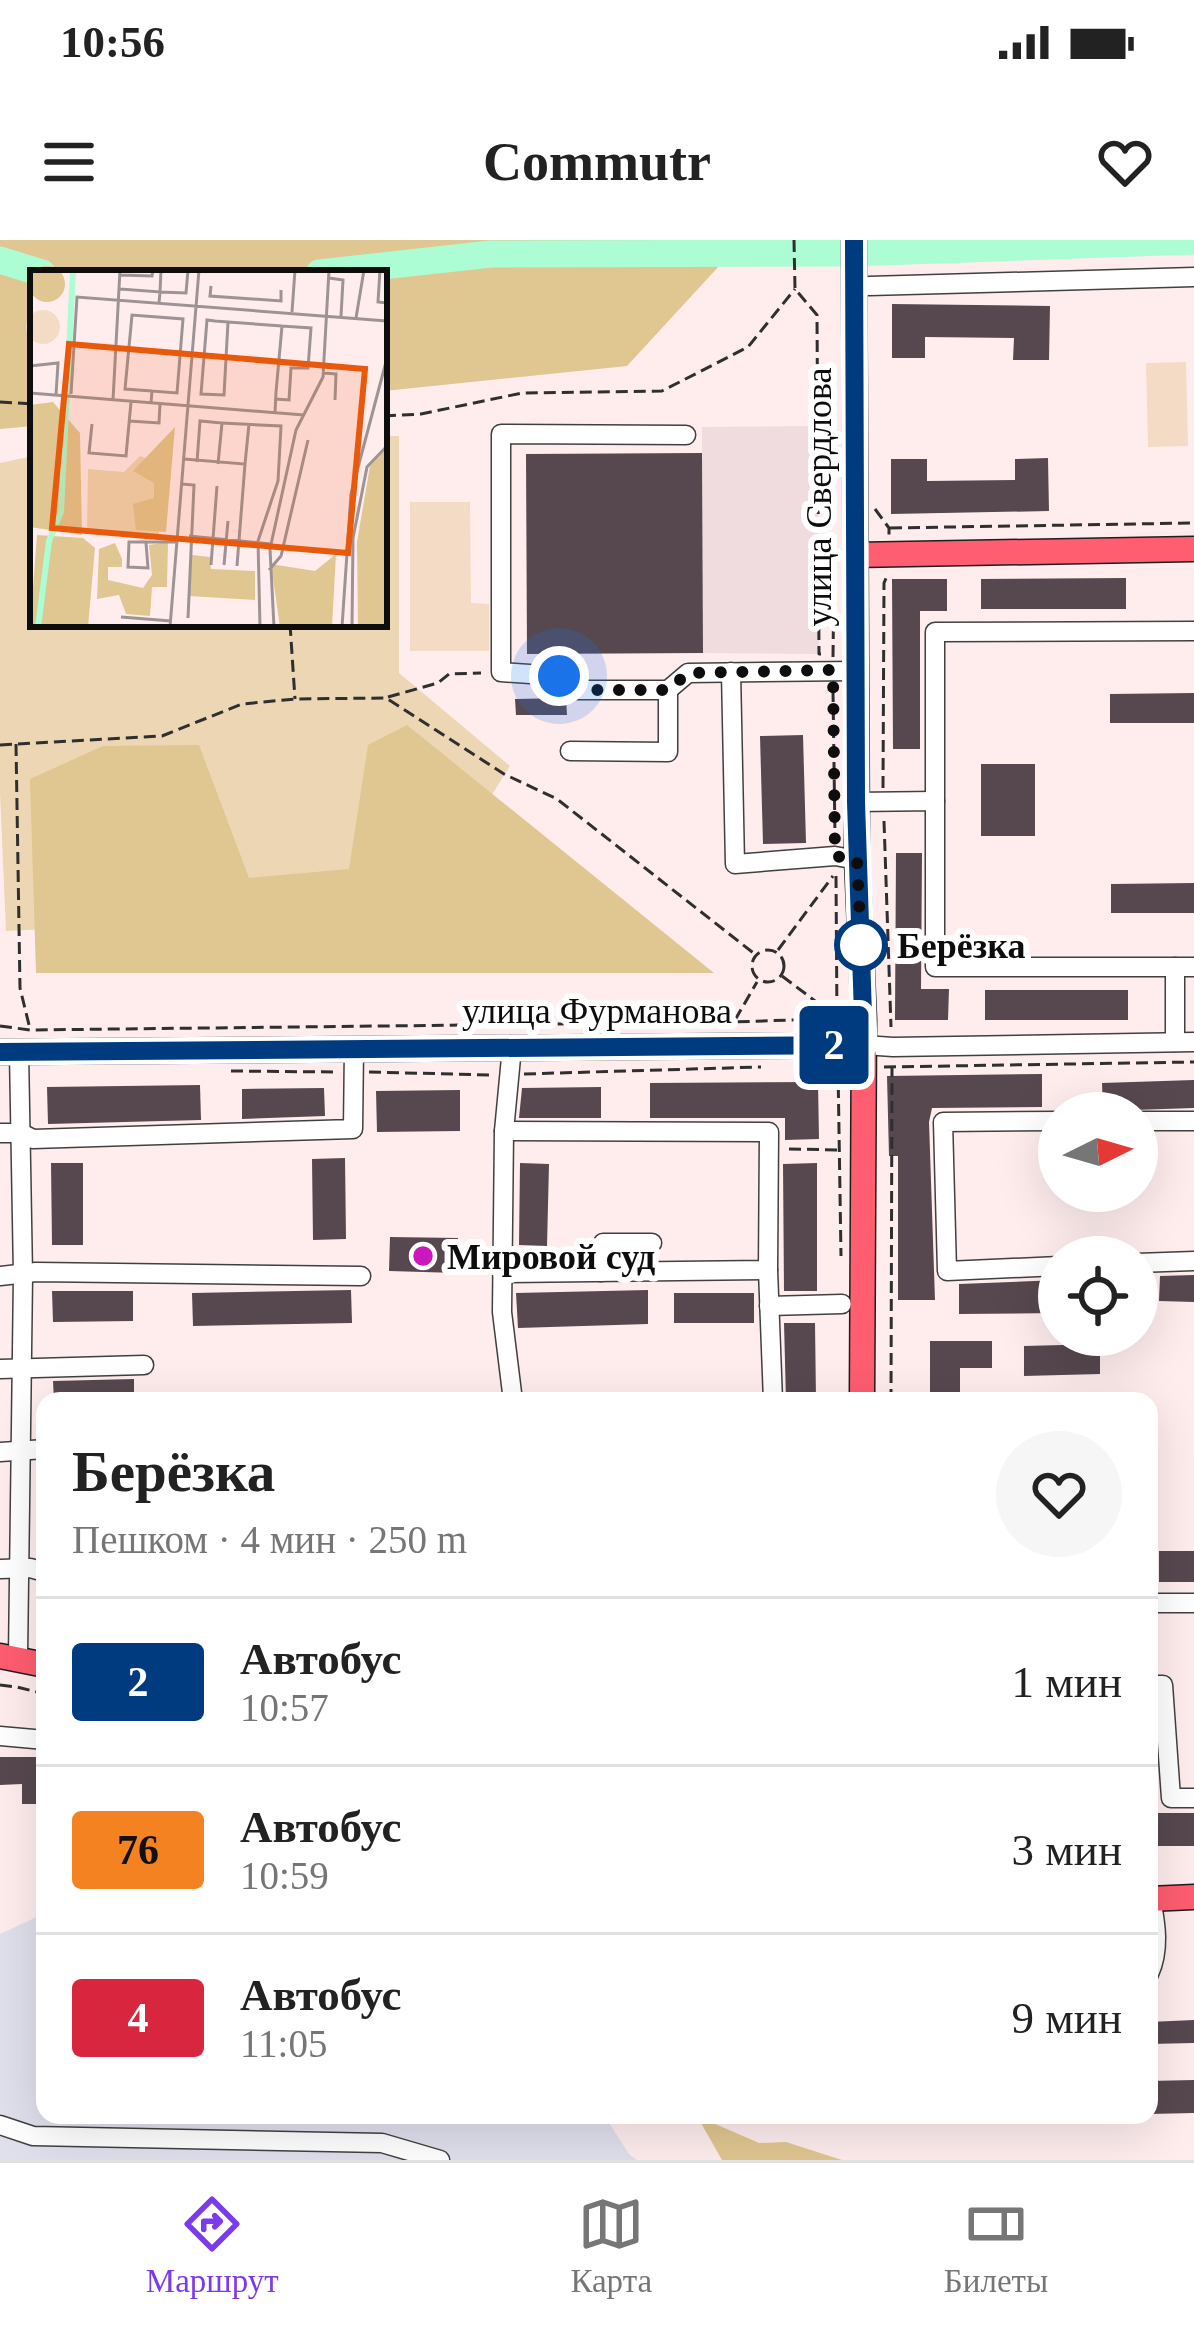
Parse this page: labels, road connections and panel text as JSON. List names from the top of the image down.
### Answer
{
  "streets": {
    "main road": ["улица Свердлова", "улица Фурманова"]
  },
  "crossings": [
    ["улица Свердлова", "улица Фурманова"]
  ],
  "places": ["Берёзка", "Мировой суд"],
  "lines": ["bus line 2"],
  "north": "right",
  "page": {
    "status": "10:56",
    "header": "Commutr",
    "on_map": "2",
    "heading": ["Берёзка", "Пешком · 4 мин · 250 m"],
    "list": [
      {
        "mark": "2",
        "name": "Автобус",
        "note": "10:57",
        "value": "1 мин"
      },
      {
        "mark": "76",
        "name": "Автобус",
        "note": "10:59",
        "value": "3 мин"
      },
      {
        "mark": "4",
        "name": "Автобус",
        "note": "11:05",
        "value": "9 мин"
      }
    ],
    "tabs": ["Маршрут", "Карта", "Билеты"]
  }
}
